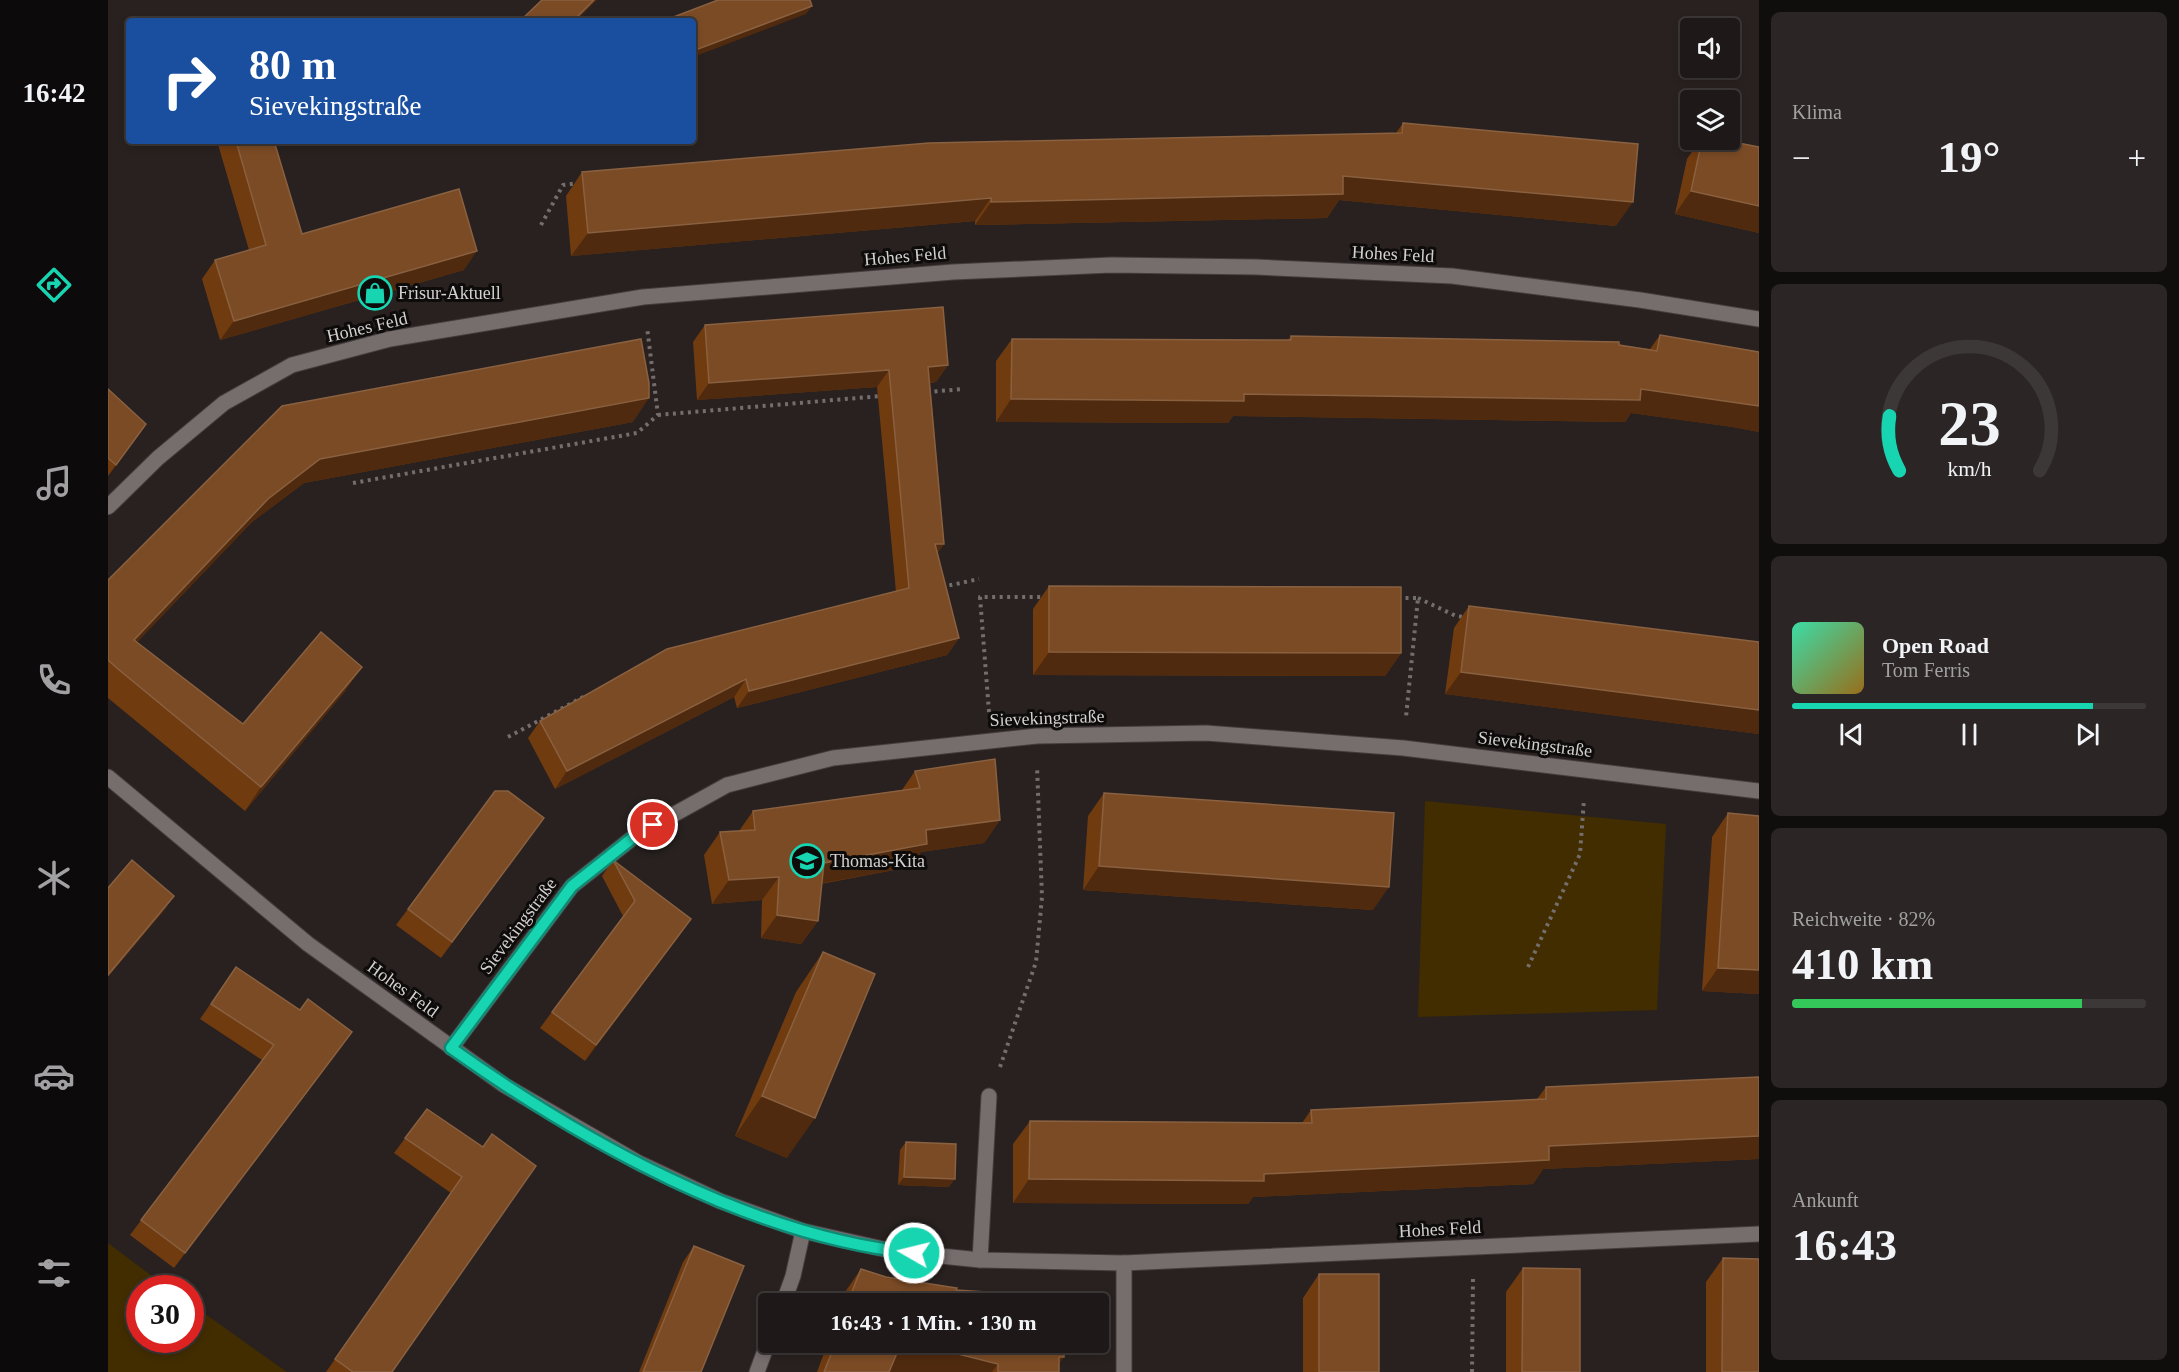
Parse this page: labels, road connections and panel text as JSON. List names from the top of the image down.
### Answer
{
  "streets": {
    "street": ["Hohes Feld", "Sievekingstraße"]
  },
  "crossings": [
    ["Hohes Feld", "Sievekingstraße"]
  ],
  "places": {
    "shop": ["Frisur-Aktuell"],
    "school or university": ["Thomas-Kita"]
  },
  "page": {
    "tabs": "16:42",
    "tile": [
      "Klima",
      ["Reichweite · 82%", "410 km"],
      ["Ankunft", "16:43"]
    ],
    "turn": ["80 m", "Sievekingstraße"],
    "heat": ["−", "19°", "+"],
    "song": ["Open Road", "Tom Ferris"],
    "limit": "30",
    "trip": "16:43 · 1 Min. · 130 m",
    "gauge": ["23", "km/h"]
  }
}
